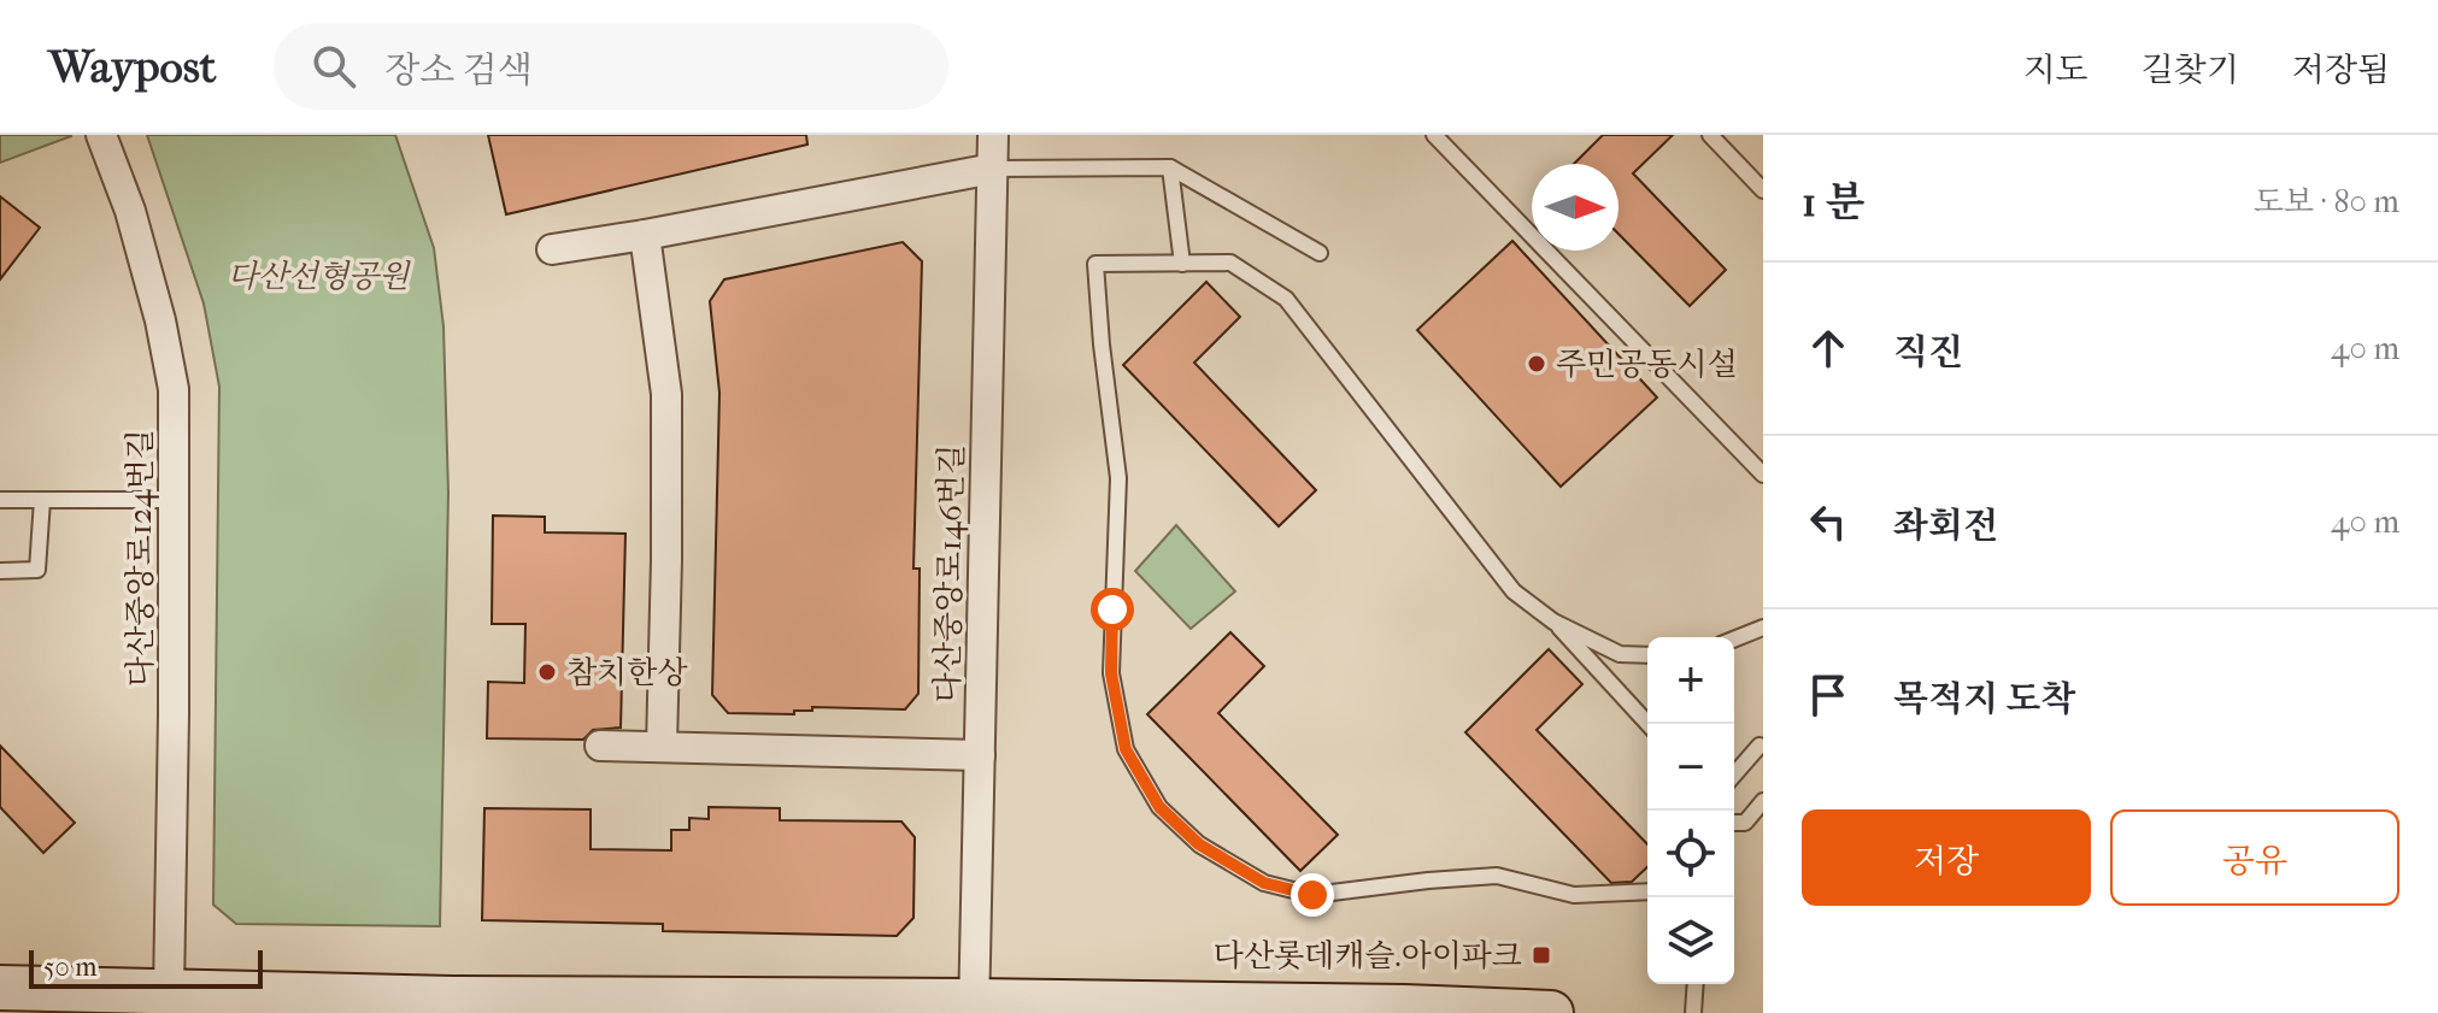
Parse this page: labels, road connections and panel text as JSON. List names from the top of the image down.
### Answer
{
  "streets": {
    "street": ["다산중앙로124번길", "다산중앙로146번길"]
  },
  "parks": ["다산선형공원"],
  "places": {
    "other": ["주민공동시설", "참치한상"],
    "transit": ["다산롯데캐슬.아이파크"]
  },
  "scale_bar": "50 m",
  "north": "right",
  "page": {
    "header": "Waypost",
    "search": "장소 검색",
    "nav": ["지도", "길찾기", "저장됨"],
    "heading": ["1 분", "도보 · 80 m"],
    "list": [
      ["직진", "40 m"],
      ["좌회전", "40 m"],
      "목적지 도착"
    ],
    "map_buttons": ["+", "−"],
    "buttons": ["저장", "공유"],
    "scale": "50 m"
  }
}
